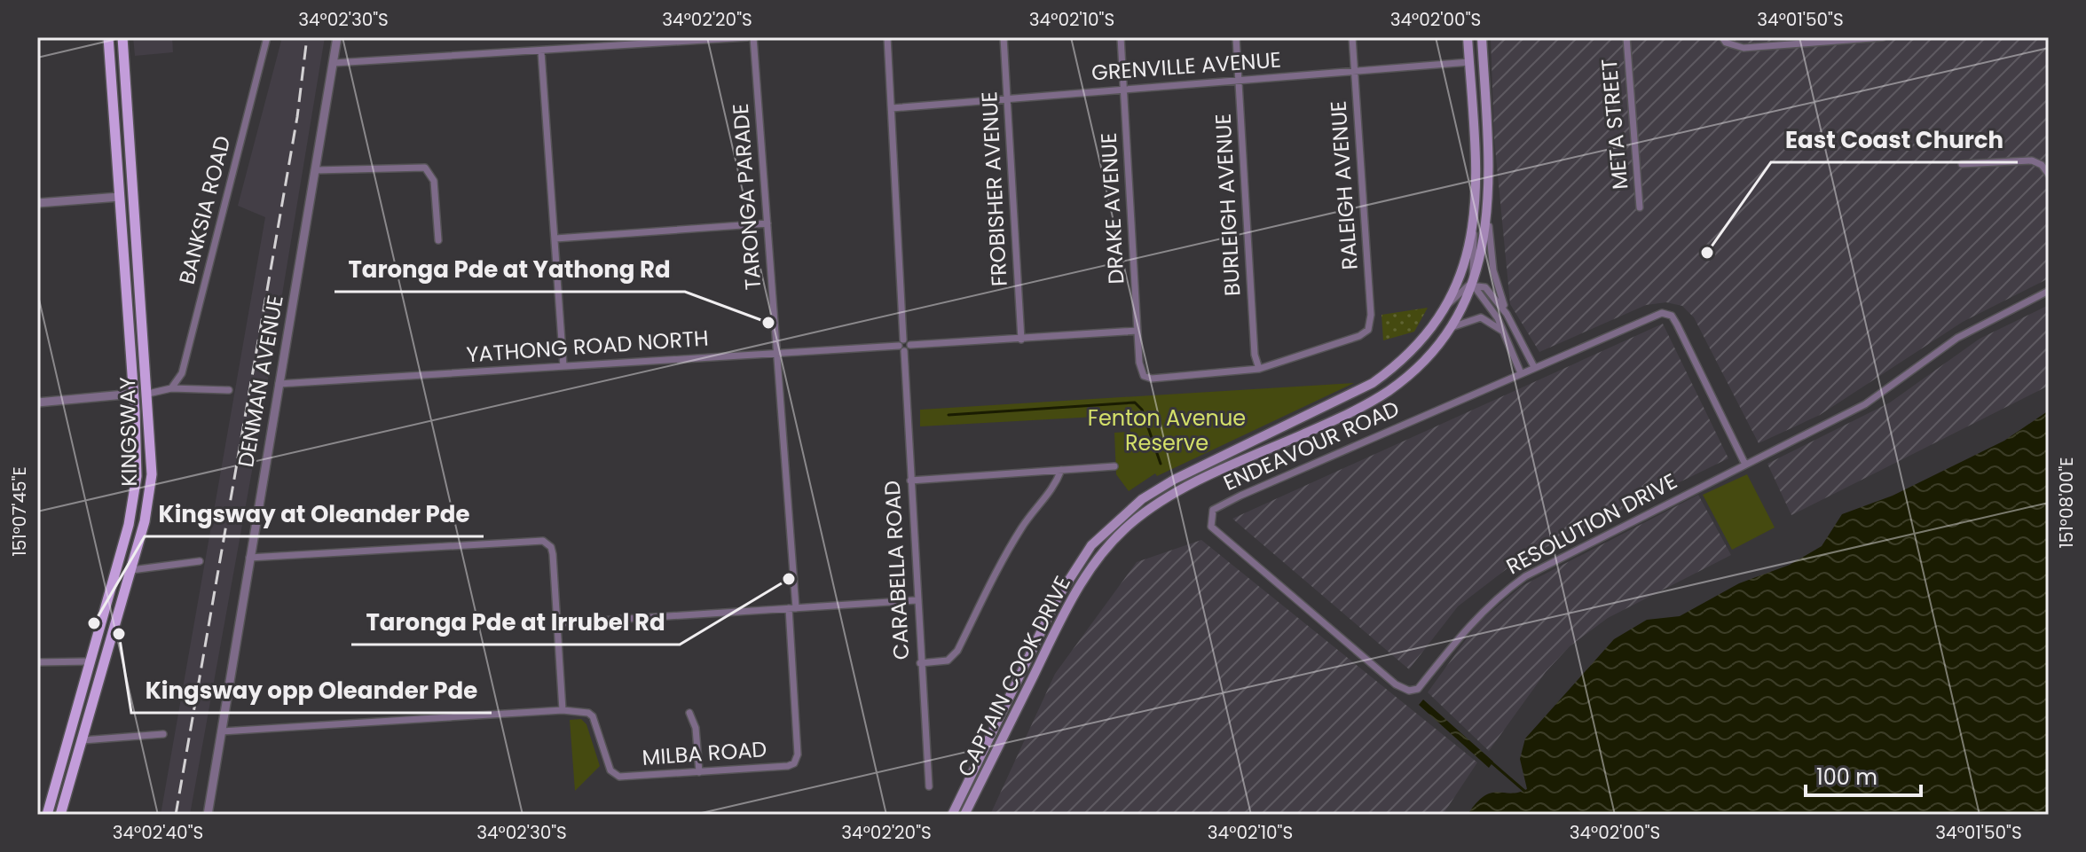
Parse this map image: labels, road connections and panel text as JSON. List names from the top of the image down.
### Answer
{
  "streets": {
    "main road": ["GRENVILLE AVENUE", "KINGSWAY", "CAPTAIN COOK DRIVE"],
    "street": [
      "META STREET",
      "RALEIGH AVENUE",
      "FROBISHER AVENUE",
      "TARONGA PARADE",
      "BURLEIGH AVENUE",
      "DRAKE AVENUE",
      "BANKSIA ROAD",
      "YATHONG ROAD NORTH",
      "DENMAN AVENUE",
      "ENDEAVOUR ROAD",
      "RESOLUTION DRIVE",
      "CARABELLA ROAD",
      "MILBA ROAD"
    ]
  },
  "crossings": [
    ["GRENVILLE AVENUE", "RALEIGH AVENUE"],
    ["GRENVILLE AVENUE", "FROBISHER AVENUE"],
    ["GRENVILLE AVENUE", "BURLEIGH AVENUE"],
    ["GRENVILLE AVENUE", "DRAKE AVENUE"],
    ["GRENVILLE AVENUE", "CARABELLA ROAD"],
    ["GRENVILLE AVENUE", "CAPTAIN COOK DRIVE"],
    ["RALEIGH AVENUE", "BURLEIGH AVENUE"],
    ["RALEIGH AVENUE", "DRAKE AVENUE"],
    ["TARONGA PARADE", "YATHONG ROAD NORTH"],
    ["TARONGA PARADE", "MILBA ROAD"],
    ["BURLEIGH AVENUE", "DRAKE AVENUE"],
    ["YATHONG ROAD NORTH", "DENMAN AVENUE"],
    ["YATHONG ROAD NORTH", "CARABELLA ROAD"],
    ["ENDEAVOUR ROAD", "RESOLUTION DRIVE"]
  ],
  "parks": ["Fenton Avenue Reserve"],
  "places": [
    "East Coast Church",
    "Taronga Pde at Yathong Rd",
    "Taronga Pde at Irrubel Rd",
    "Kingsway at Oleander Pde",
    "Kingsway opp Oleander Pde"
  ],
  "scale_bar": "100 m",
  "coordinates": [
    "34°02'30\"S",
    "34°02'20\"S",
    "34°02'10\"S",
    "34°02'00\"S",
    "34°01'50\"S",
    "151°08'00\"E",
    "151°07'45\"E",
    "34°02'40\"S"
  ]
}
